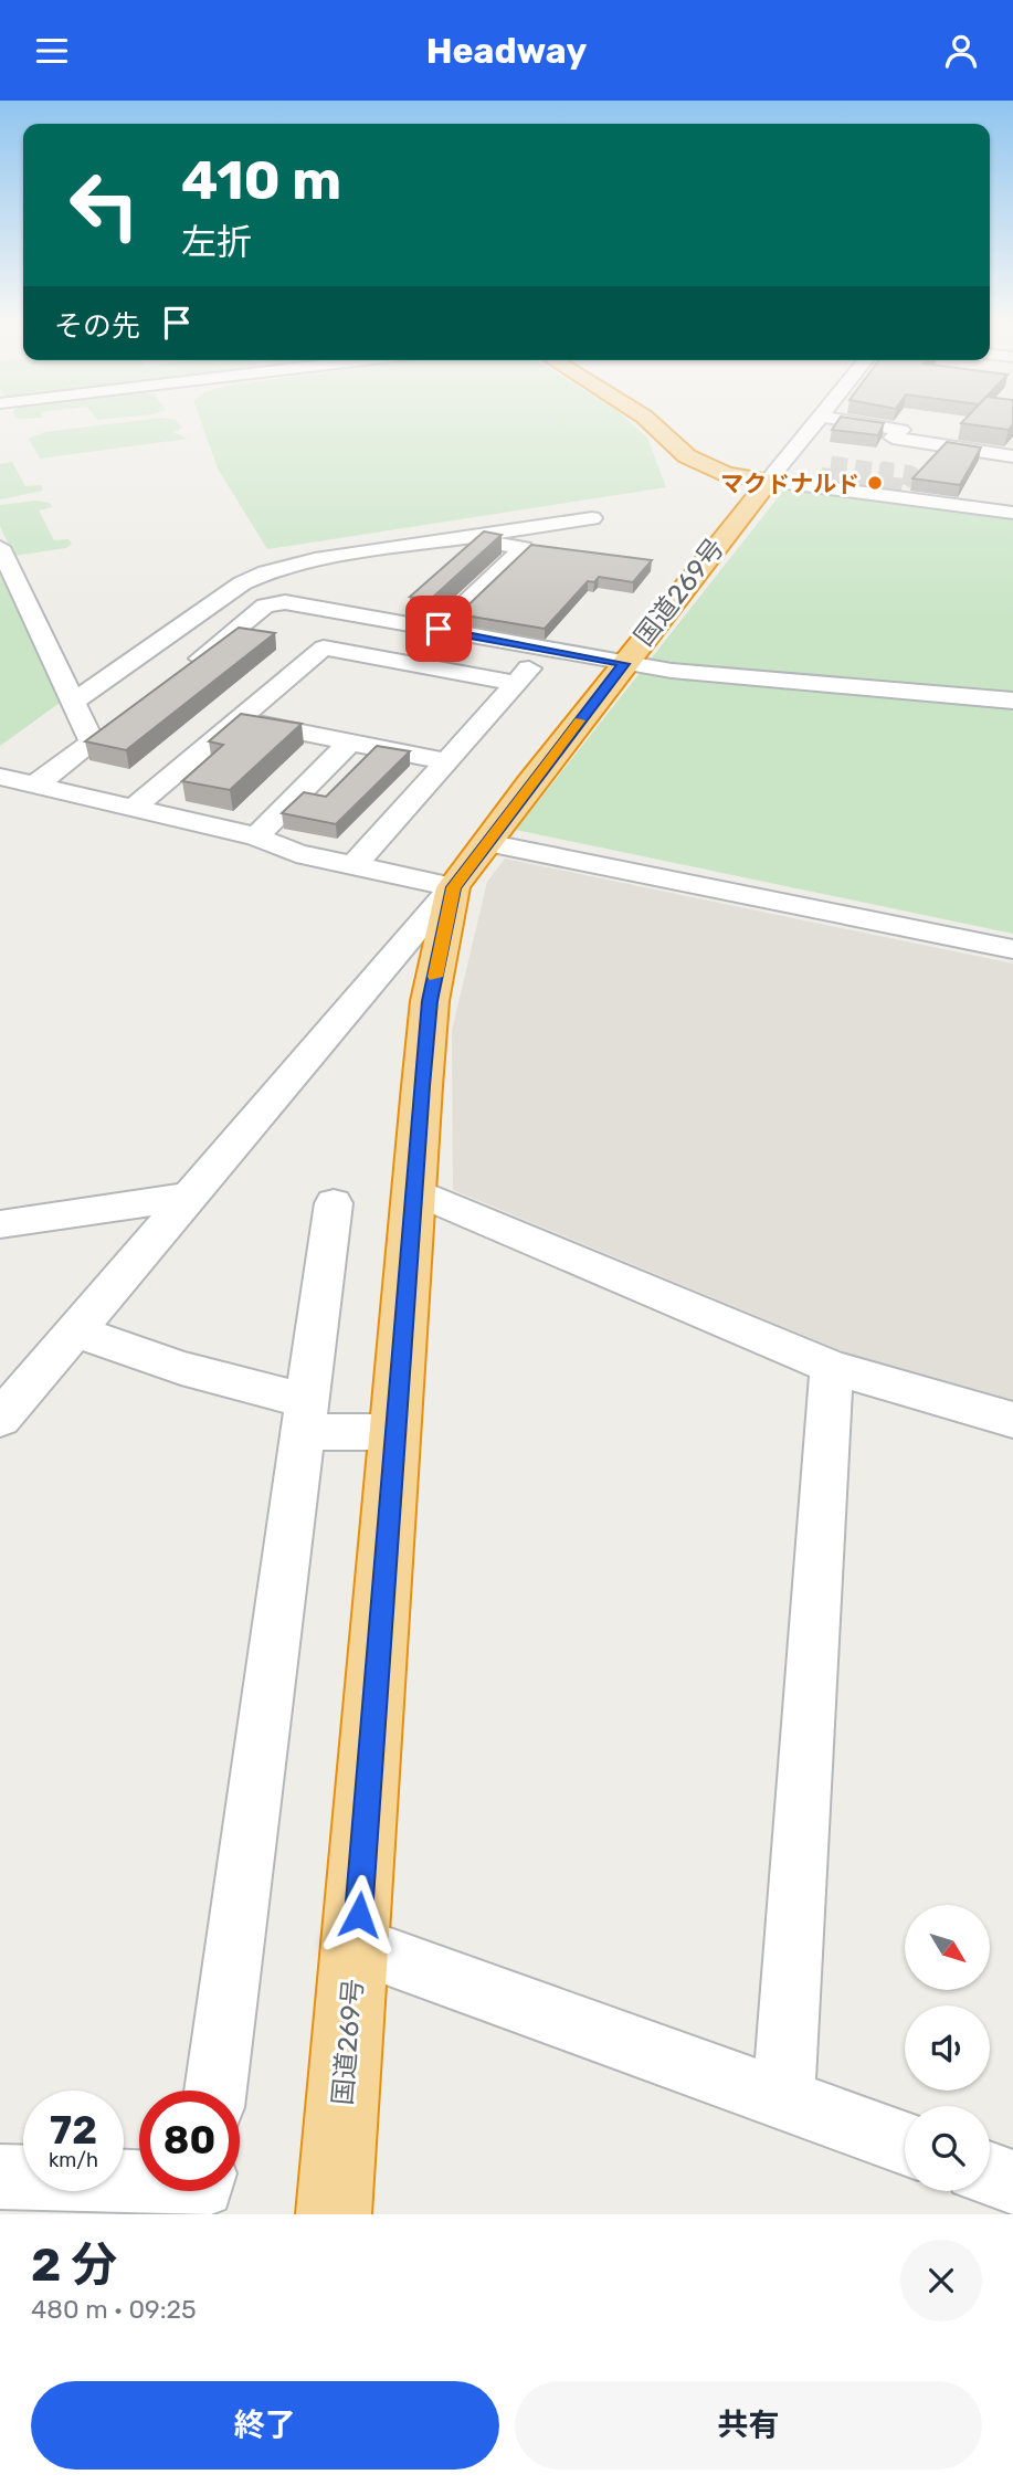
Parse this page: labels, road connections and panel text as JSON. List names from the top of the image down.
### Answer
{
  "streets": {
    "highway": ["国道269号"]
  },
  "places": ["マクドナルド"],
  "north": "bottom right",
  "page": {
    "header": "Headway",
    "turn": ["410 m", "左折"],
    "then": "その先",
    "speed": "72 km/h",
    "limit": "80",
    "heading": ["2 分", "480 m · 09:25"],
    "buttons": ["終了", "共有"]
  }
}
